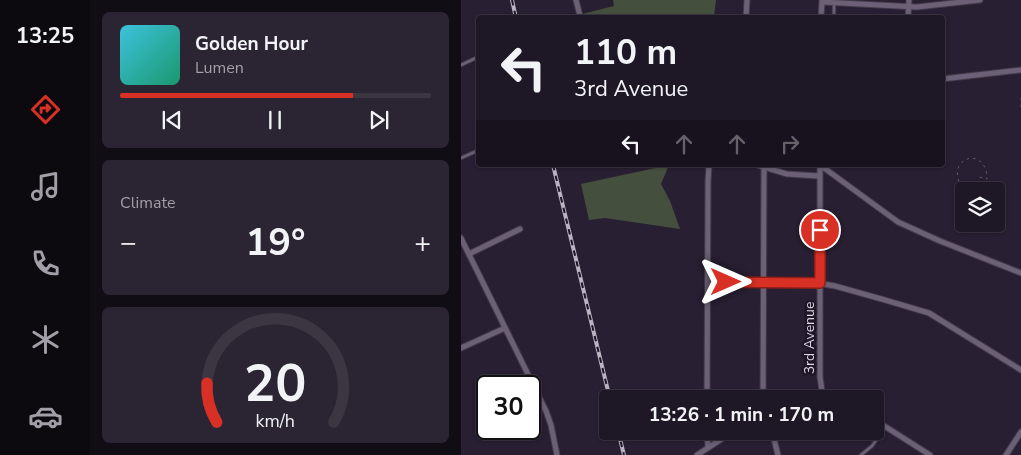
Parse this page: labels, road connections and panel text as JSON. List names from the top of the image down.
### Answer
{
  "streets": {
    "street": ["3rd Avenue"]
  },
  "page": {
    "tabs": "13:25",
    "turn": ["110 m", "3rd Avenue"],
    "song": ["Golden Hour", "Lumen"],
    "tile": "Climate",
    "heat": ["−", "19°", "+"],
    "limit": "30",
    "trip": "13:26 · 1 min · 170 m",
    "gauge": ["20", "km/h"]
  }
}
